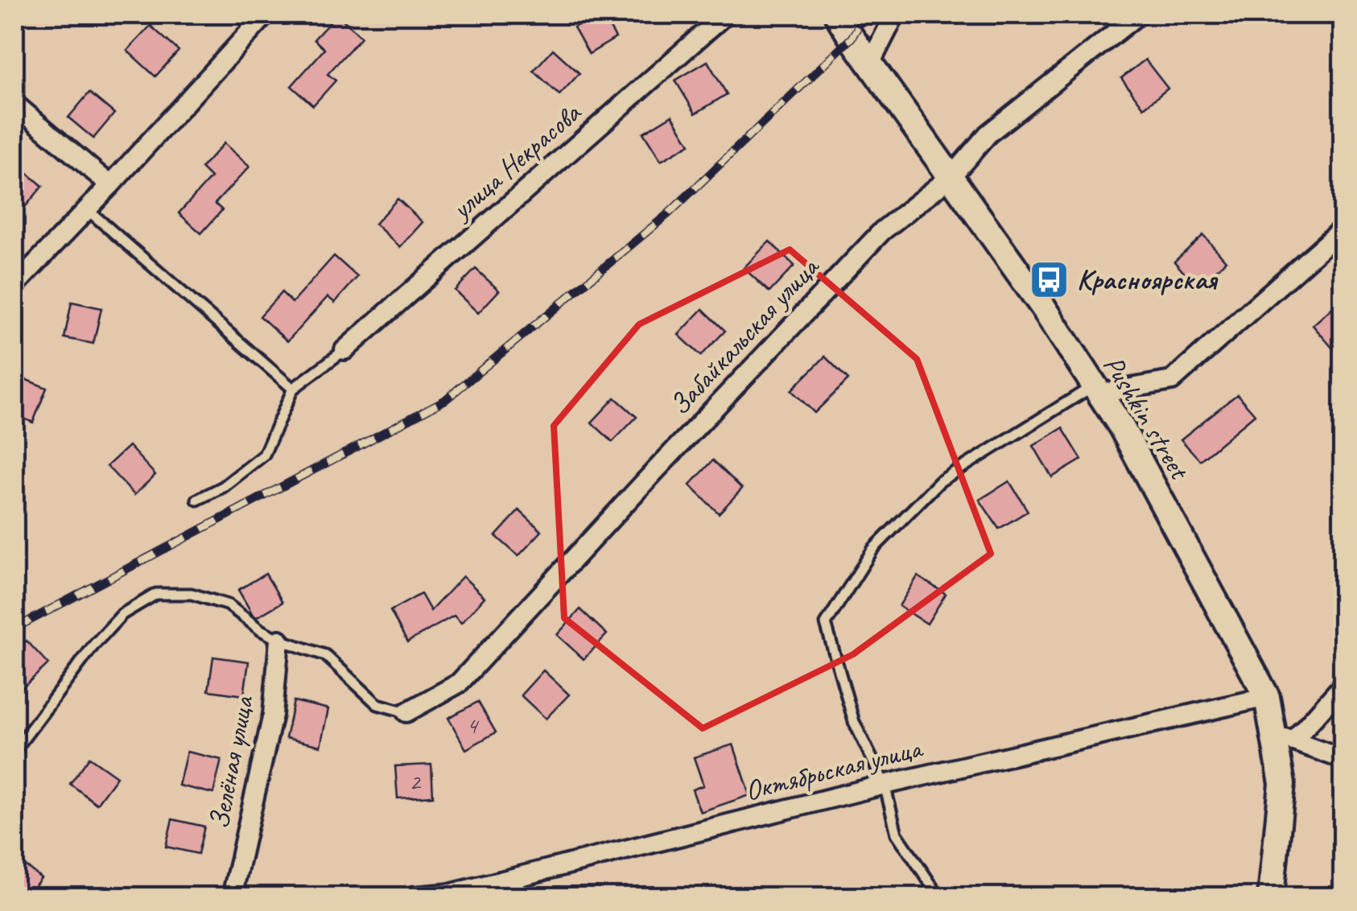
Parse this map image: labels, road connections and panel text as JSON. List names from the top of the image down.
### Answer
{
  "streets": {
    "street": [
      "улица Некрасова",
      "Забайкальская улица",
      "Pushkin street",
      "Зелёная улица",
      "Октябрьская улица"
    ]
  },
  "crossings": [
    ["Забайкальская улица", "Pushkin street"],
    ["Pushkin street", "Октябрьская улица"]
  ],
  "places": {
    "bus stop": ["Красноярская"]
  },
  "house_numbers": ["4", "2"]
}
